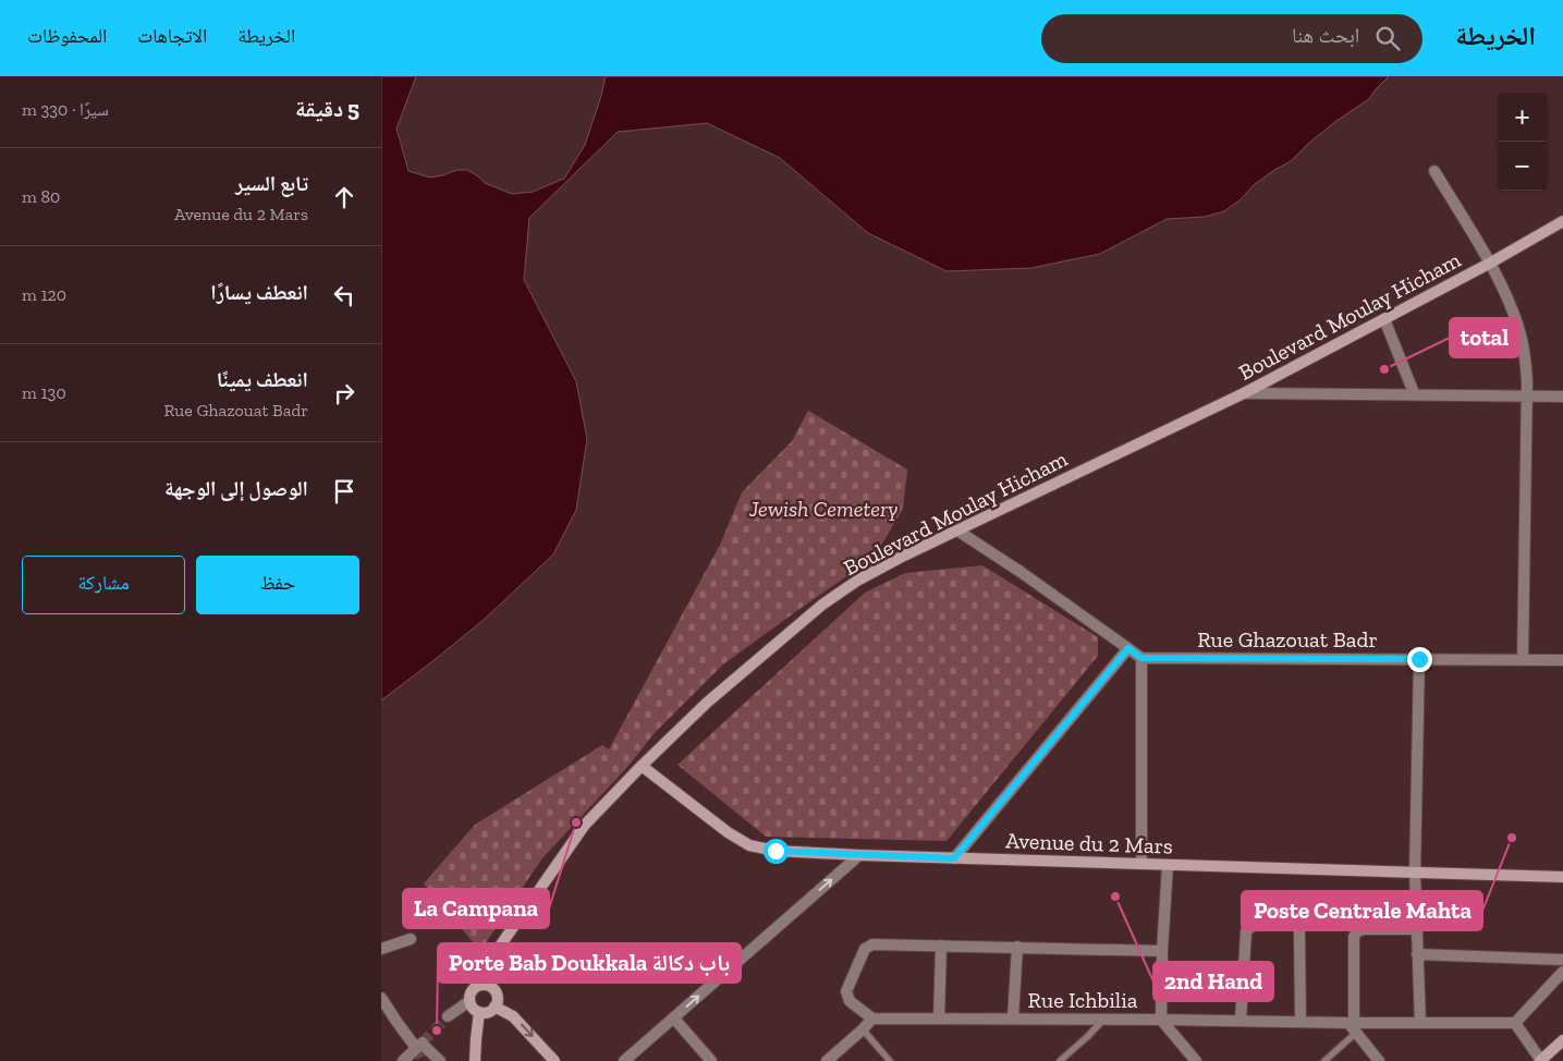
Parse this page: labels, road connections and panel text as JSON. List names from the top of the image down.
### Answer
{
  "streets": {
    "street": [
      "Boulevard Moulay Hicham",
      "Rue Ghazouat Badr",
      "Avenue du 2 Mars",
      "Rue Ichbilia"
    ]
  },
  "crossings": [
    ["Boulevard Moulay Hicham", "Avenue du 2 Mars"]
  ],
  "parks": ["Jewish Cemetery"],
  "places": [
    "total",
    "La Campana",
    "Poste Centrale Mahta",
    "2nd Hand",
    "Porte Bab Doukkala باب دكالة"
  ],
  "page": {
    "header": "الخريطة",
    "search": "ابحث هنا",
    "nav": ["الخريطة", "الاتجاهات", "المحفوظات"],
    "heading": ["5 دقيقة", "سيرًا · 330 m"],
    "map_buttons": ["+", "−"],
    "list": [
      ["تابع السير", "Avenue du 2 Mars", "80 m"],
      ["انعطف يسارًا", "120 m"],
      ["انعطف يمينًا", "Rue Ghazouat Badr", "130 m"],
      "الوصول إلى الوجهة"
    ],
    "buttons": ["حفظ", "مشاركة"]
  }
}
